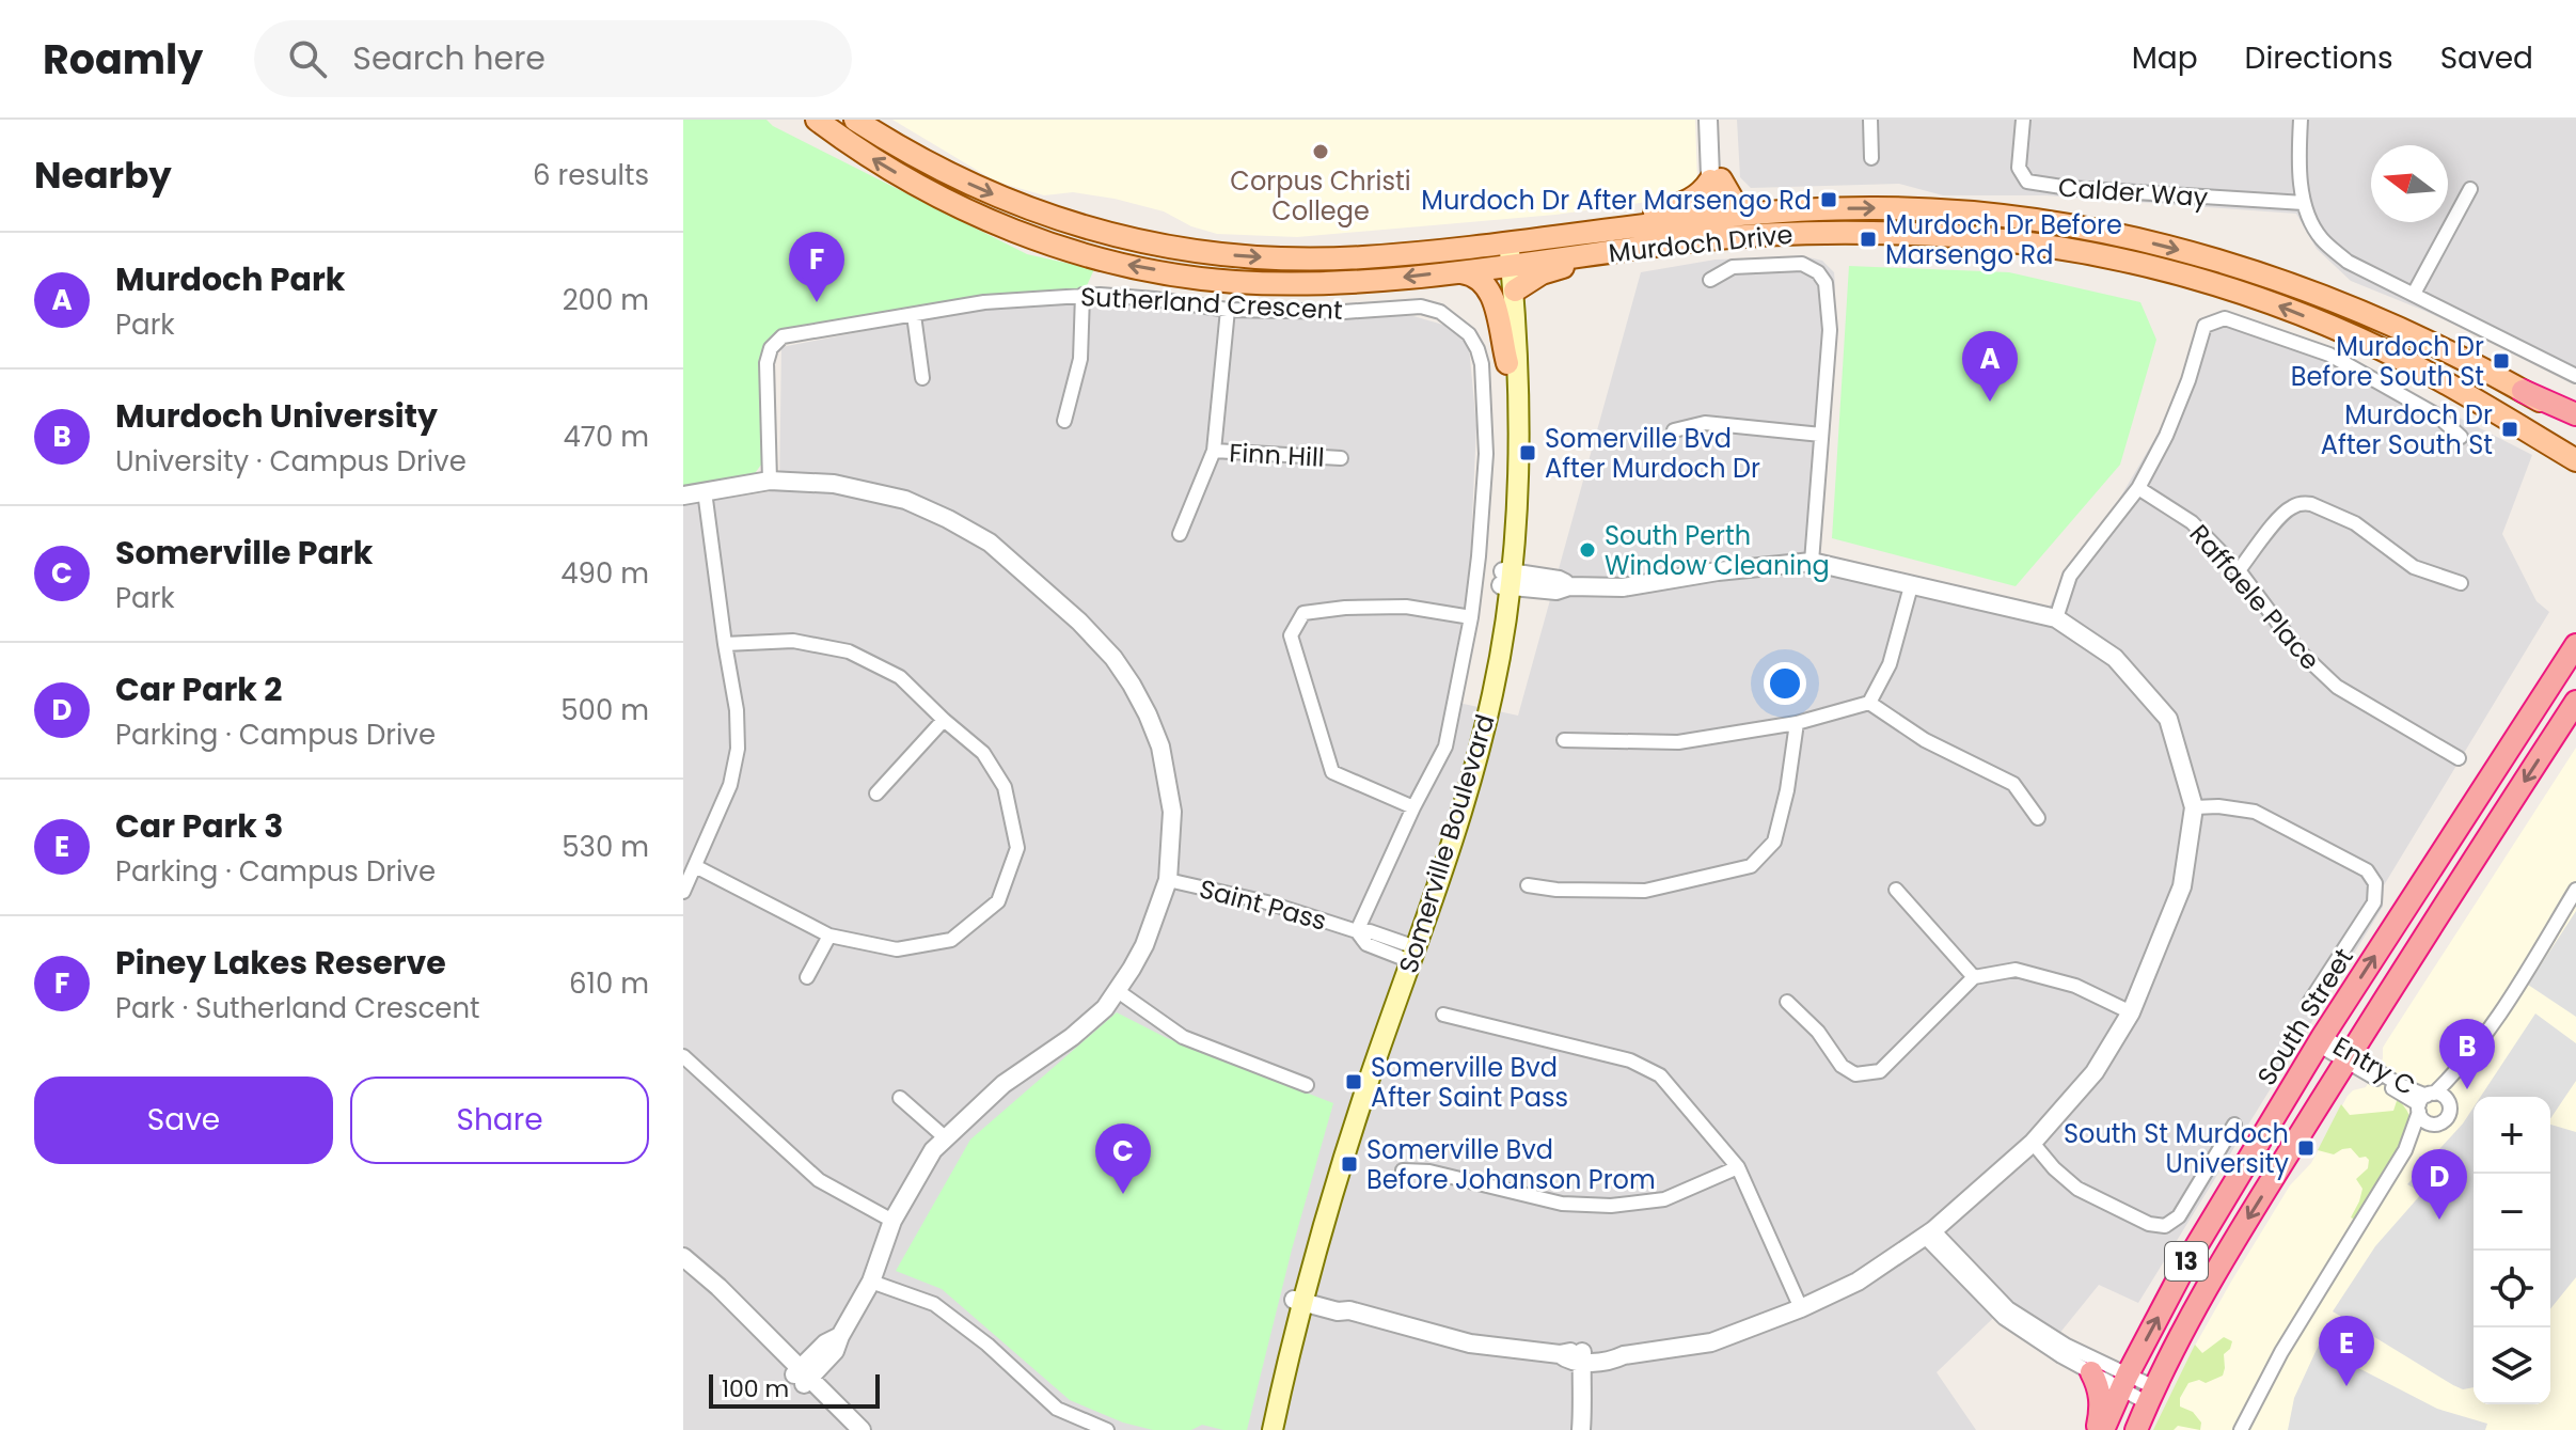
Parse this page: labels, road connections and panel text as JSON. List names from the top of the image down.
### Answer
{
  "streets": {
    "highway": ["South Street", "13"],
    "main road": ["Murdoch Drive", "Somerville Boulevard"],
    "street": [
      "Calder Way",
      "Sutherland Crescent",
      "Finn Hill",
      "Raffaele Place",
      "Saint Pass",
      "Entry C"
    ]
  },
  "crossings": [
    ["Murdoch Drive", "Somerville Boulevard"],
    ["Sutherland Crescent", "Saint Pass"],
    ["Somerville Boulevard", "Saint Pass"],
    ["South Street", "Entry C"],
    ["Entry C", "13"]
  ],
  "places": {
    "other": ["Corpus Christi College", "South Perth Window Cleaning"],
    "transit": [
      "Murdoch Dr After Marsengo Rd",
      "Murdoch Dr Before Marsengo Rd",
      "Murdoch Dr Before South St",
      "Murdoch Dr After South St",
      "Somerville Bvd After Murdoch Dr",
      "Somerville Bvd After Saint Pass",
      "South St Murdoch University",
      "Somerville Bvd Before Johanson Prom"
    ]
  },
  "scale_bar": "100 m",
  "north": "left",
  "page": {
    "header": "Roamly",
    "search": "Search here",
    "nav": ["Map", "Directions", "Saved"],
    "heading": ["Nearby", "6 results"],
    "list": [
      {
        "mark": "A",
        "name": "Murdoch Park",
        "note": "Park",
        "value": "200 m"
      },
      {
        "mark": "B",
        "name": "Murdoch University",
        "note": "University · Campus Drive",
        "value": "470 m"
      },
      {
        "mark": "C",
        "name": "Somerville Park",
        "note": "Park",
        "value": "490 m"
      },
      {
        "mark": "D",
        "name": "Car Park 2",
        "note": "Parking · Campus Drive",
        "value": "500 m"
      },
      {
        "mark": "E",
        "name": "Car Park 3",
        "note": "Parking · Campus Drive",
        "value": "530 m"
      },
      {
        "mark": "F",
        "name": "Piney Lakes Reserve",
        "note": "Park · Sutherland Crescent",
        "value": "610 m"
      }
    ],
    "pins": [
      "F",
      "A",
      "B",
      "C",
      "D",
      "E"
    ],
    "buttons": ["Save", "Share"],
    "map_buttons": ["+", "−"],
    "scale": "100 m"
  }
}
